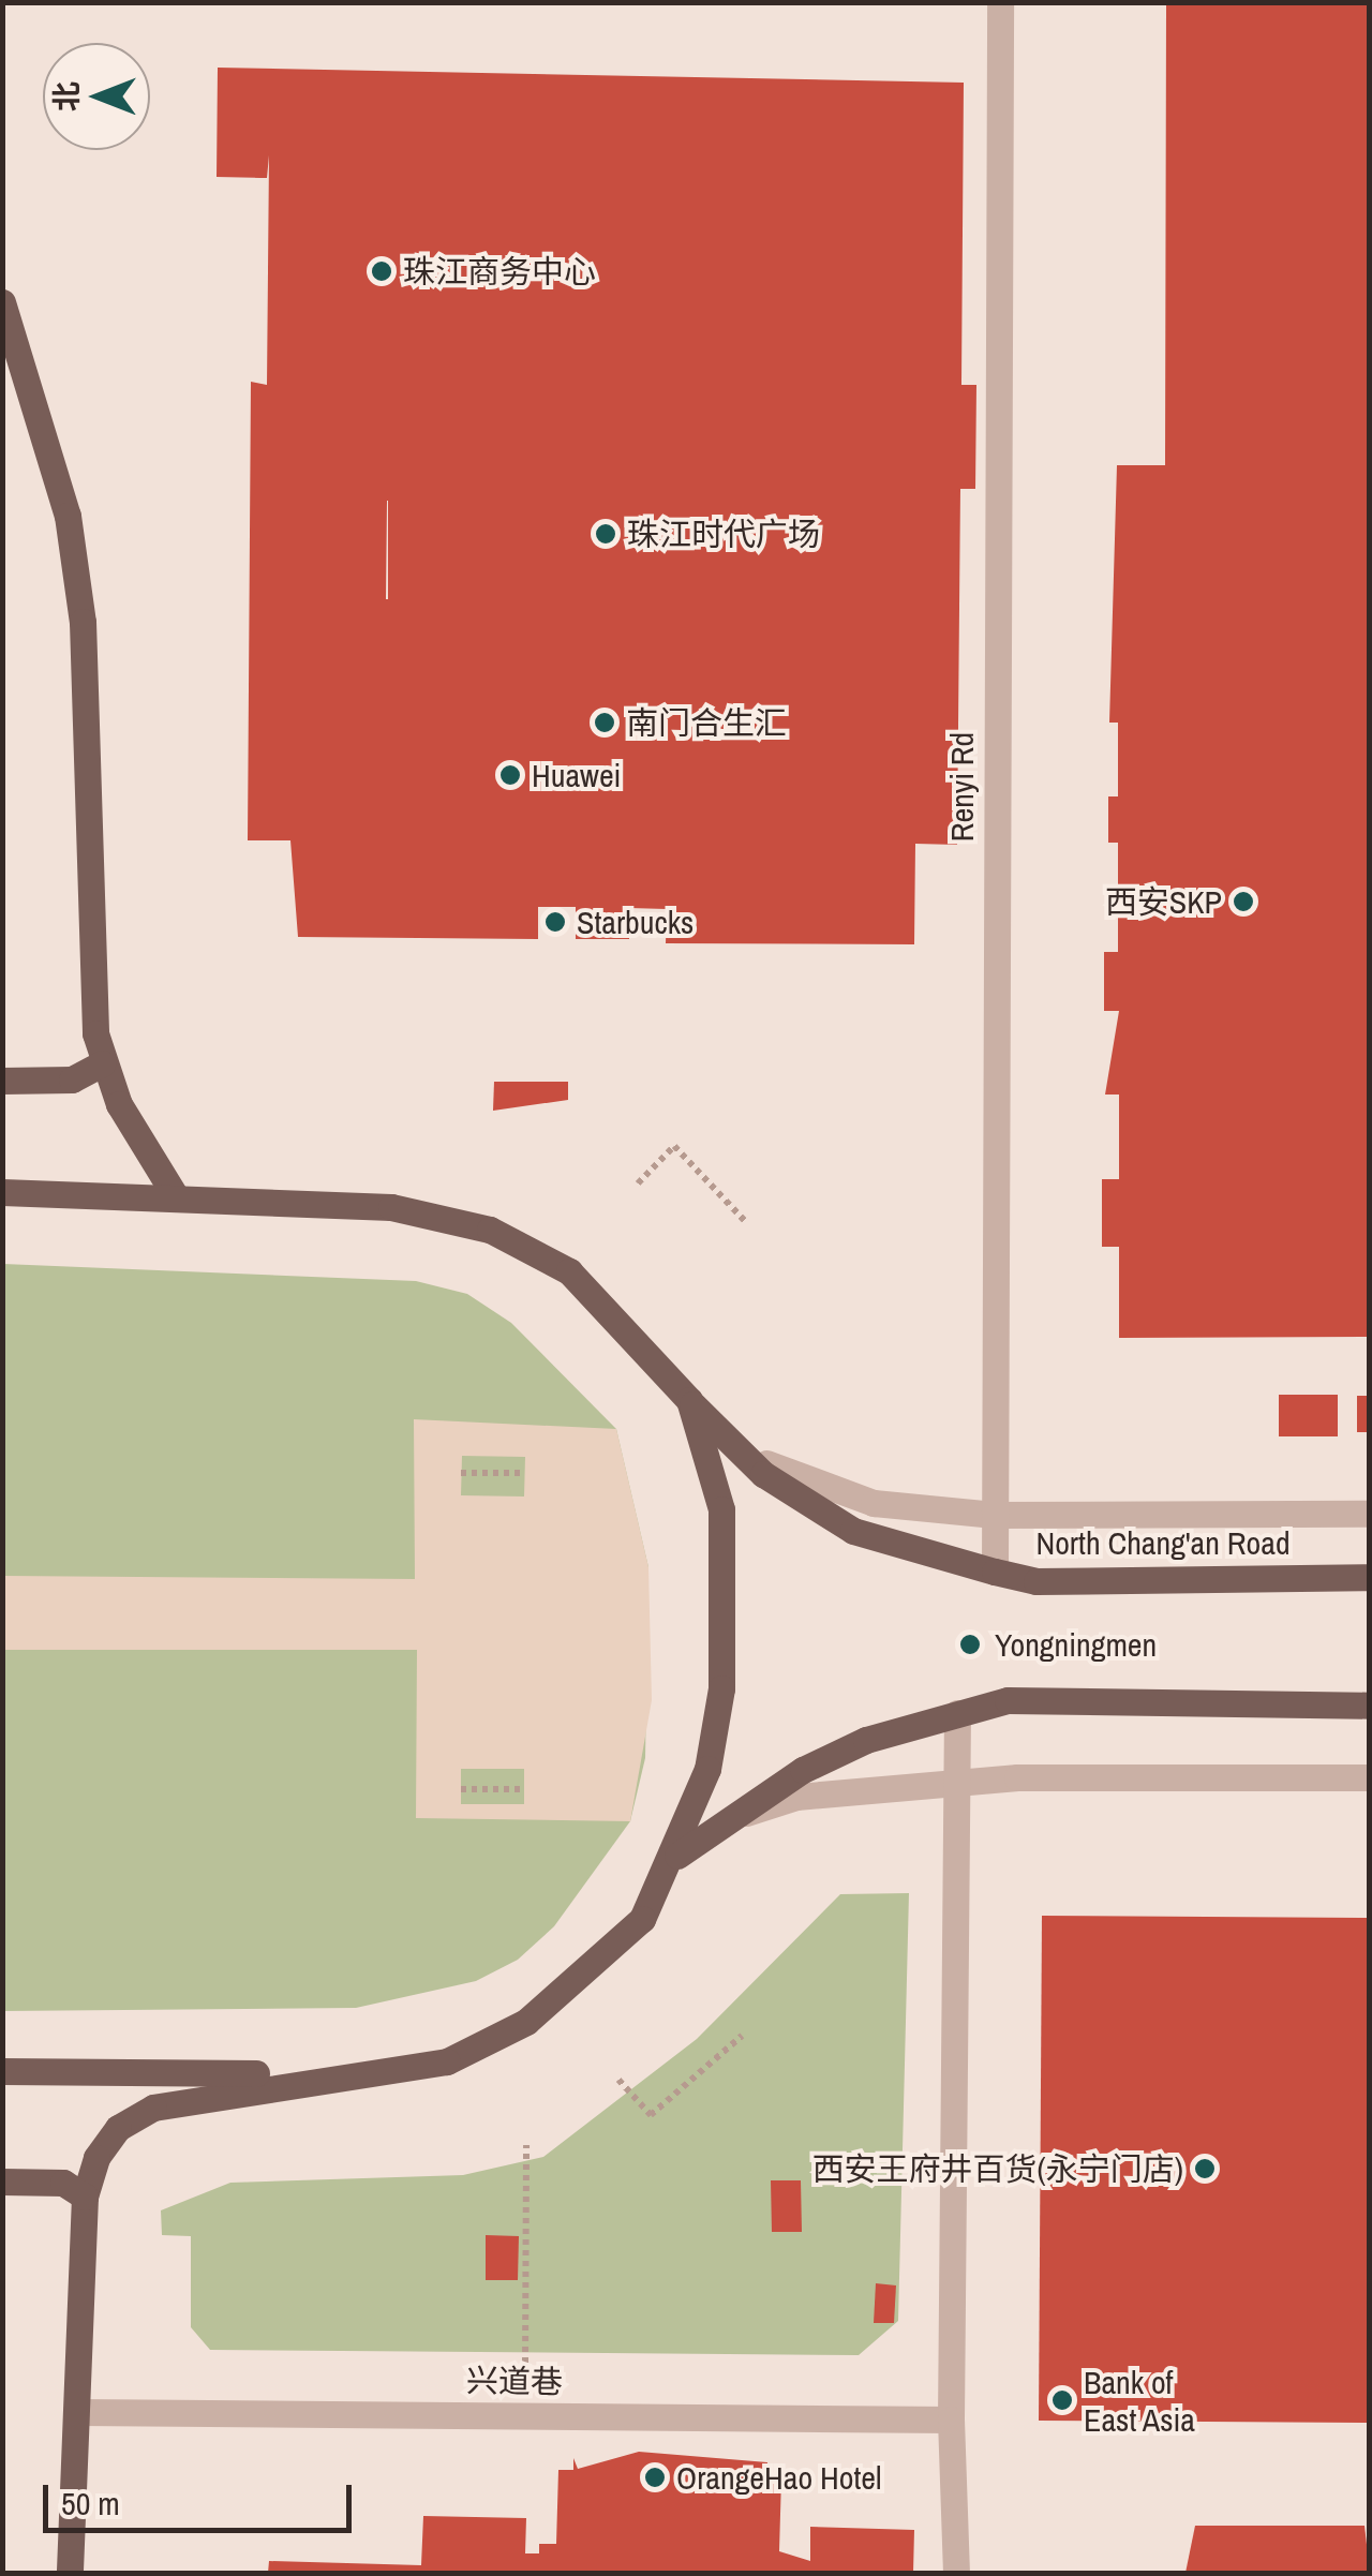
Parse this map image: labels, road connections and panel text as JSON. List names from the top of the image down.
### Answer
{
  "streets": {
    "main road": ["North Chang'an Road"],
    "street": ["Renyi Rd", "兴道巷"]
  },
  "crossings": [
    ["Renyi Rd", "North Chang'an Road"]
  ],
  "places": [
    "珠江商务中心",
    "珠江时代广场",
    "南门合生汇",
    "Huawei",
    "西安SKP",
    "Starbucks",
    "Yongningmen",
    "西安王府井百货(永宁门店)",
    "Bank of East Asia",
    "OrangeHao Hotel"
  ],
  "scale_bar": "50 m",
  "north": "left"
}
